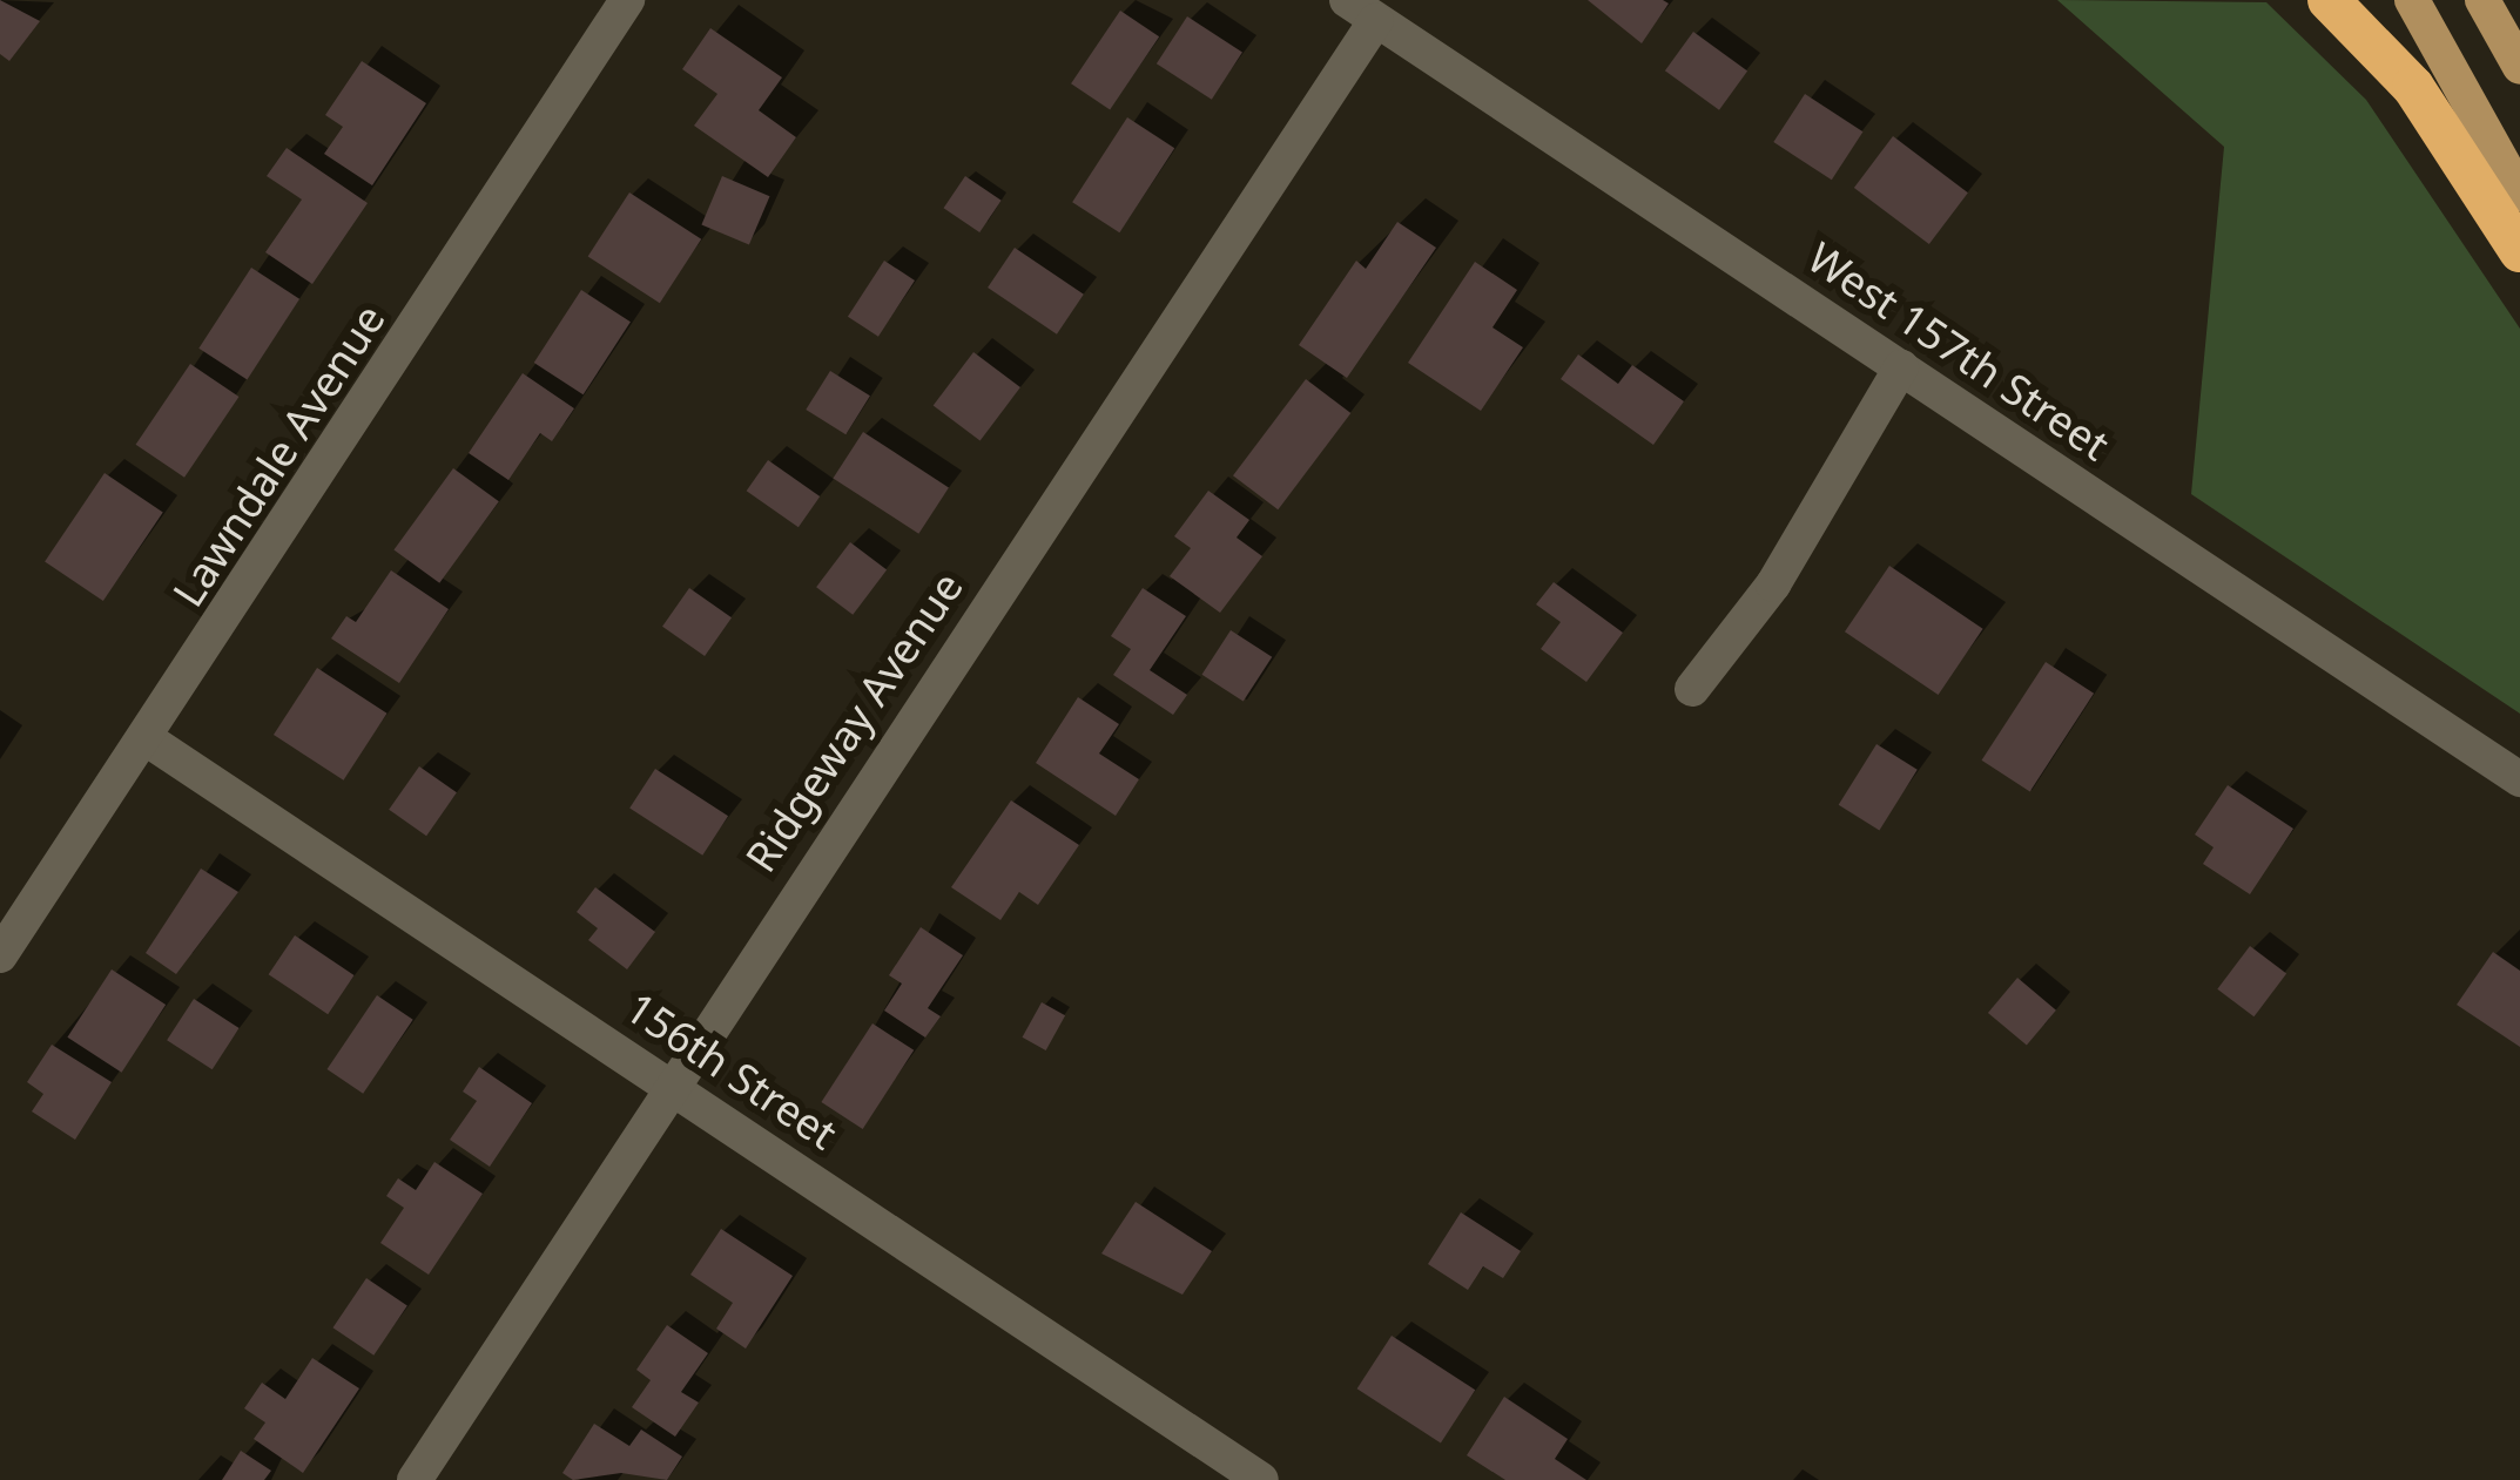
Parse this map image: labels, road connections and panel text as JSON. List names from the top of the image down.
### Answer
{
  "streets": {
    "street": [
      "West 157th Street",
      "Lawndale Avenue",
      "Ridgeway Avenue",
      "156th Street"
    ]
  },
  "crossings": [
    ["West 157th Street", "Ridgeway Avenue"],
    ["Lawndale Avenue", "156th Street"],
    ["Ridgeway Avenue", "156th Street"]
  ]
}
